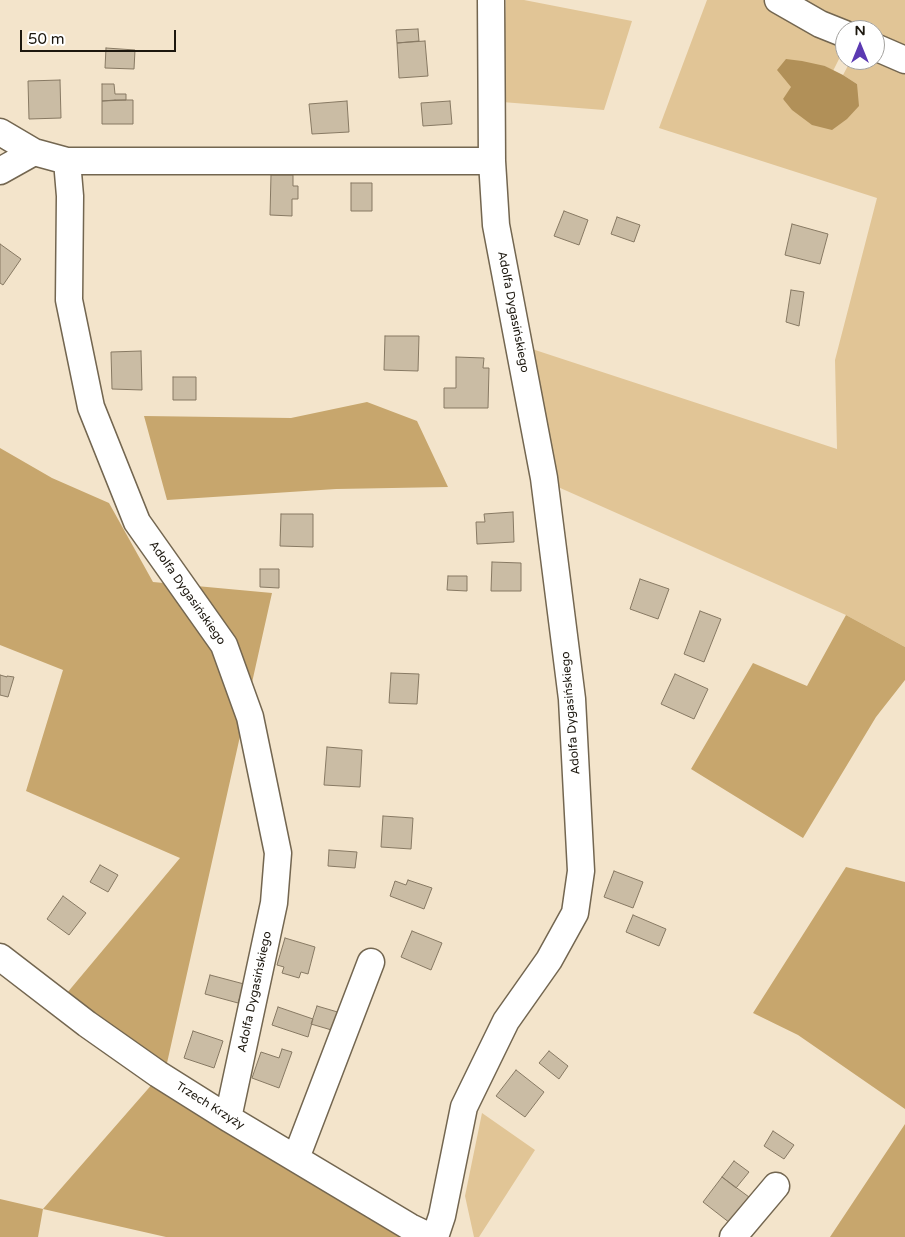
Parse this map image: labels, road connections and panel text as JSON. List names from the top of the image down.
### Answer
{
  "streets": {
    "street": ["Adolfa Dygasińskiego", "Trzech Krzyży"]
  },
  "crossings": [
    ["Adolfa Dygasińskiego", "Trzech Krzyży"]
  ],
  "scale_bar": "50 m",
  "north": "top"
}
